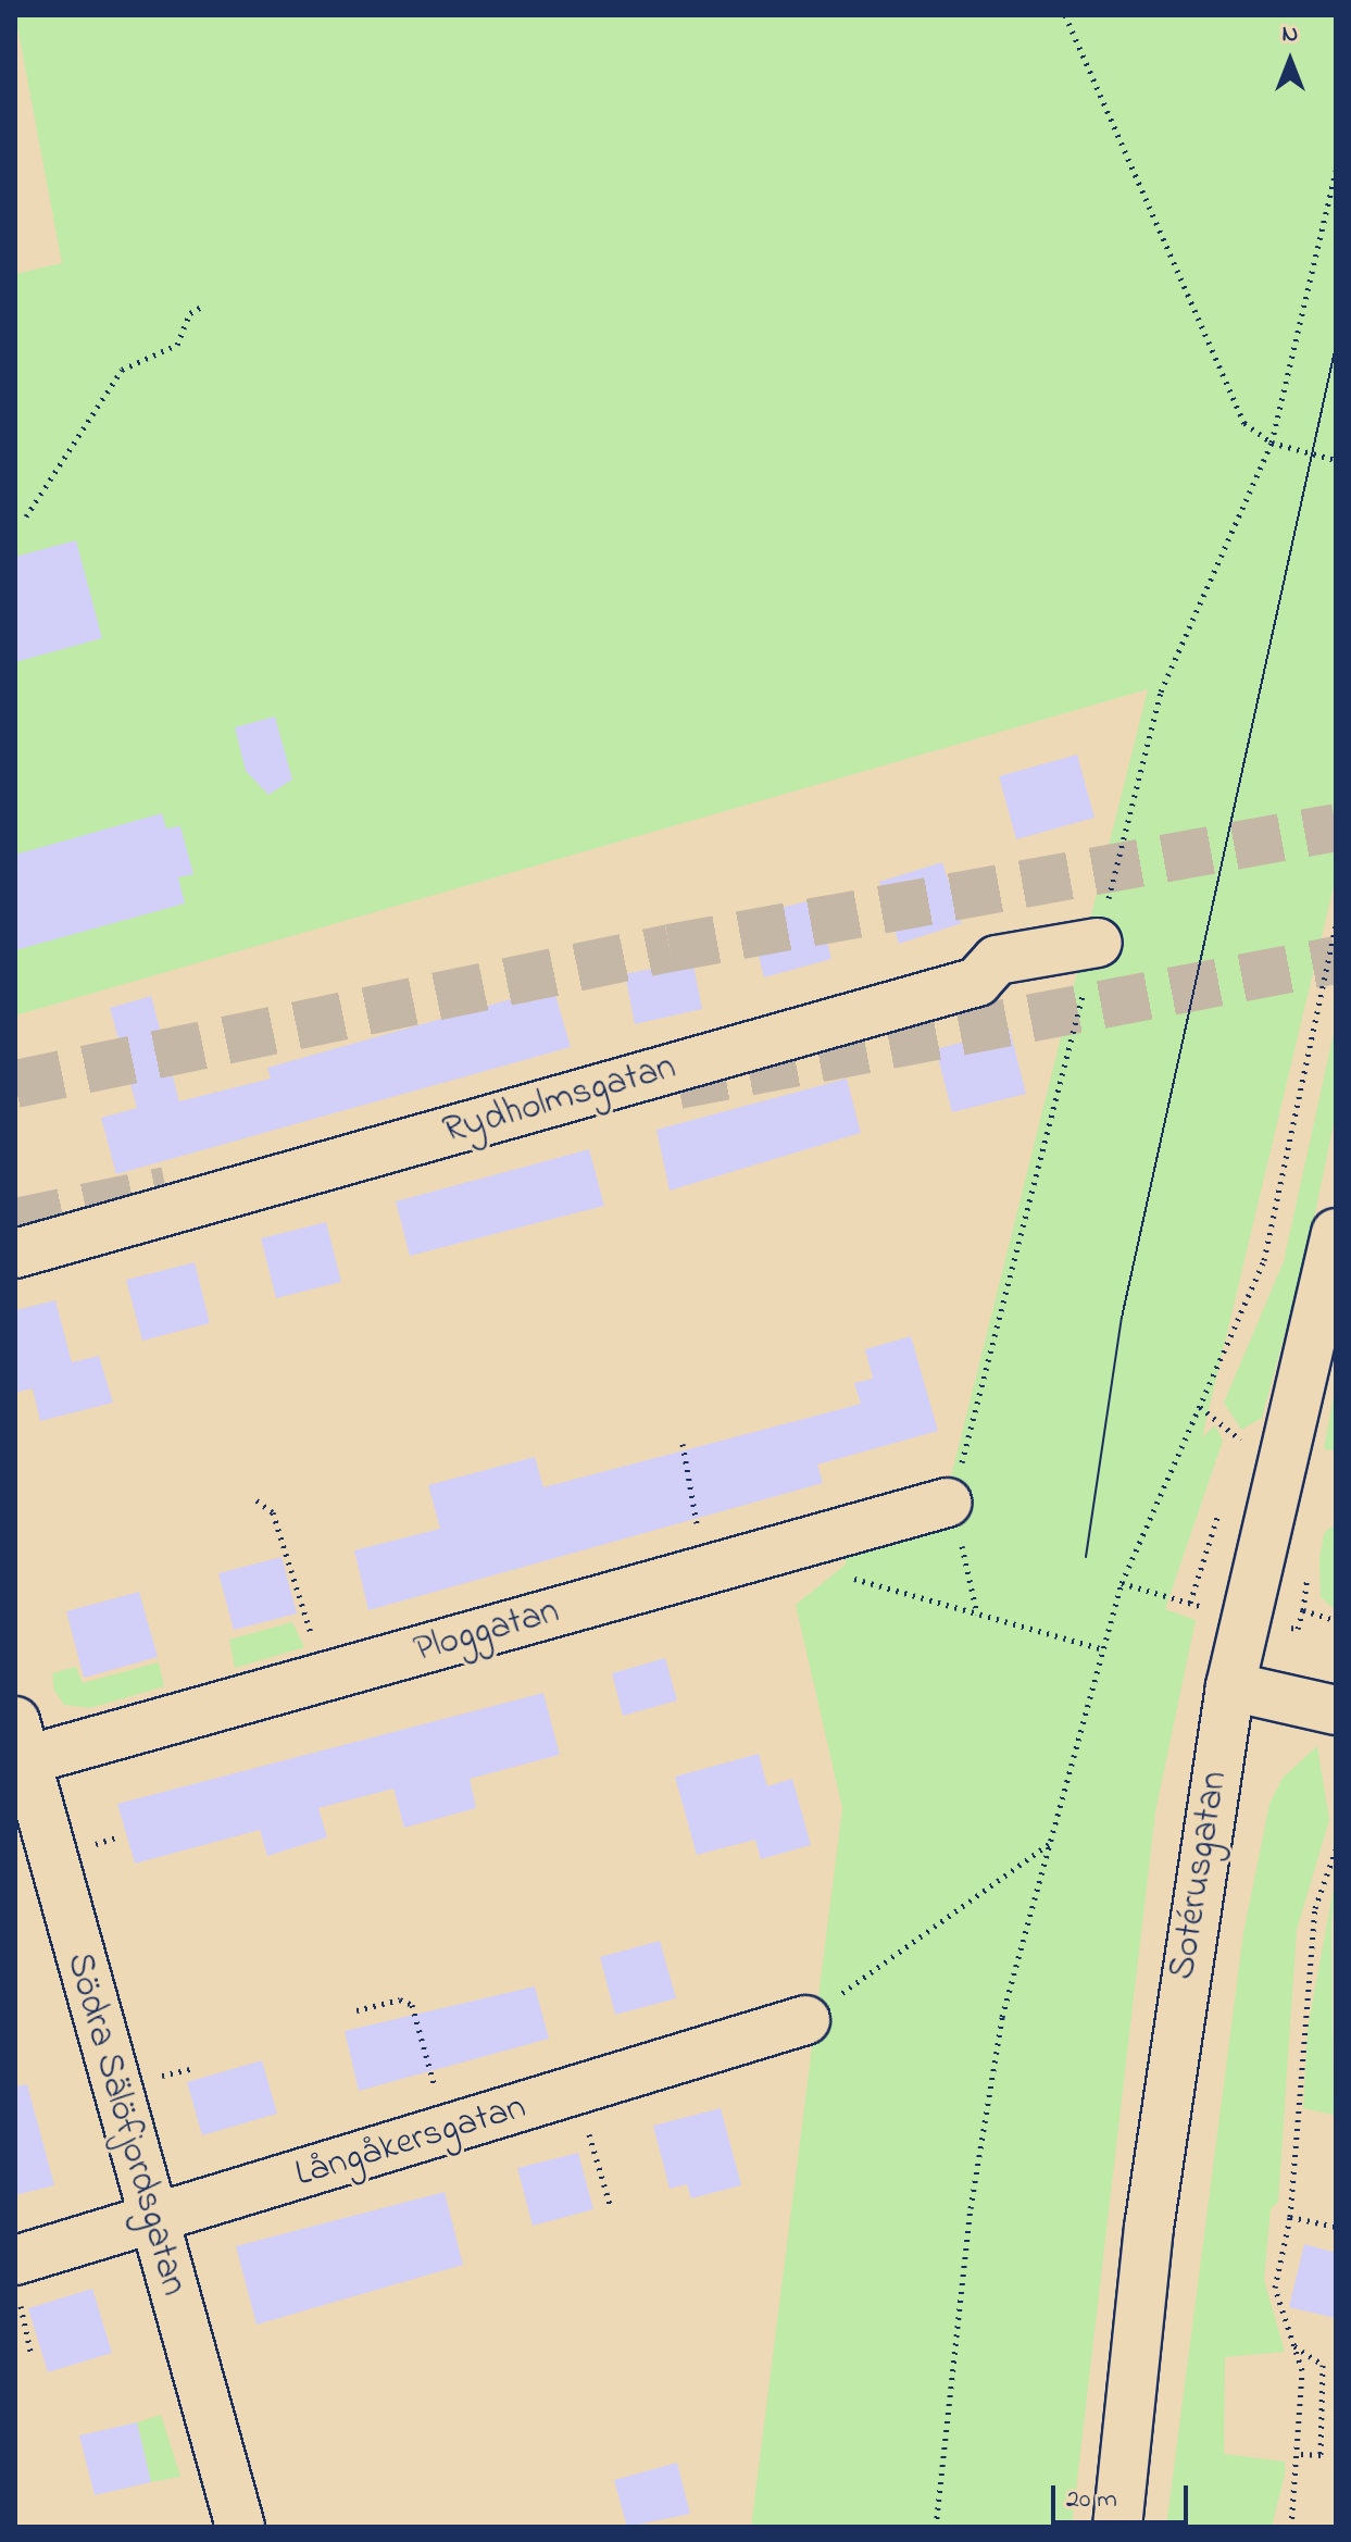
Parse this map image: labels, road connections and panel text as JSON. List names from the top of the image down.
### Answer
{
  "streets": {
    "street": [
      "Rydholmsgatan",
      "Ploggatan",
      "Sotérusgatan",
      "Södra Sälöfjordsgatan",
      "Långåkersgatan"
    ]
  },
  "crossings": [
    ["Ploggatan", "Södra Sälöfjordsgatan"],
    ["Södra Sälöfjordsgatan", "Långåkersgatan"]
  ],
  "scale_bar": "20 m",
  "north": "top"
}
